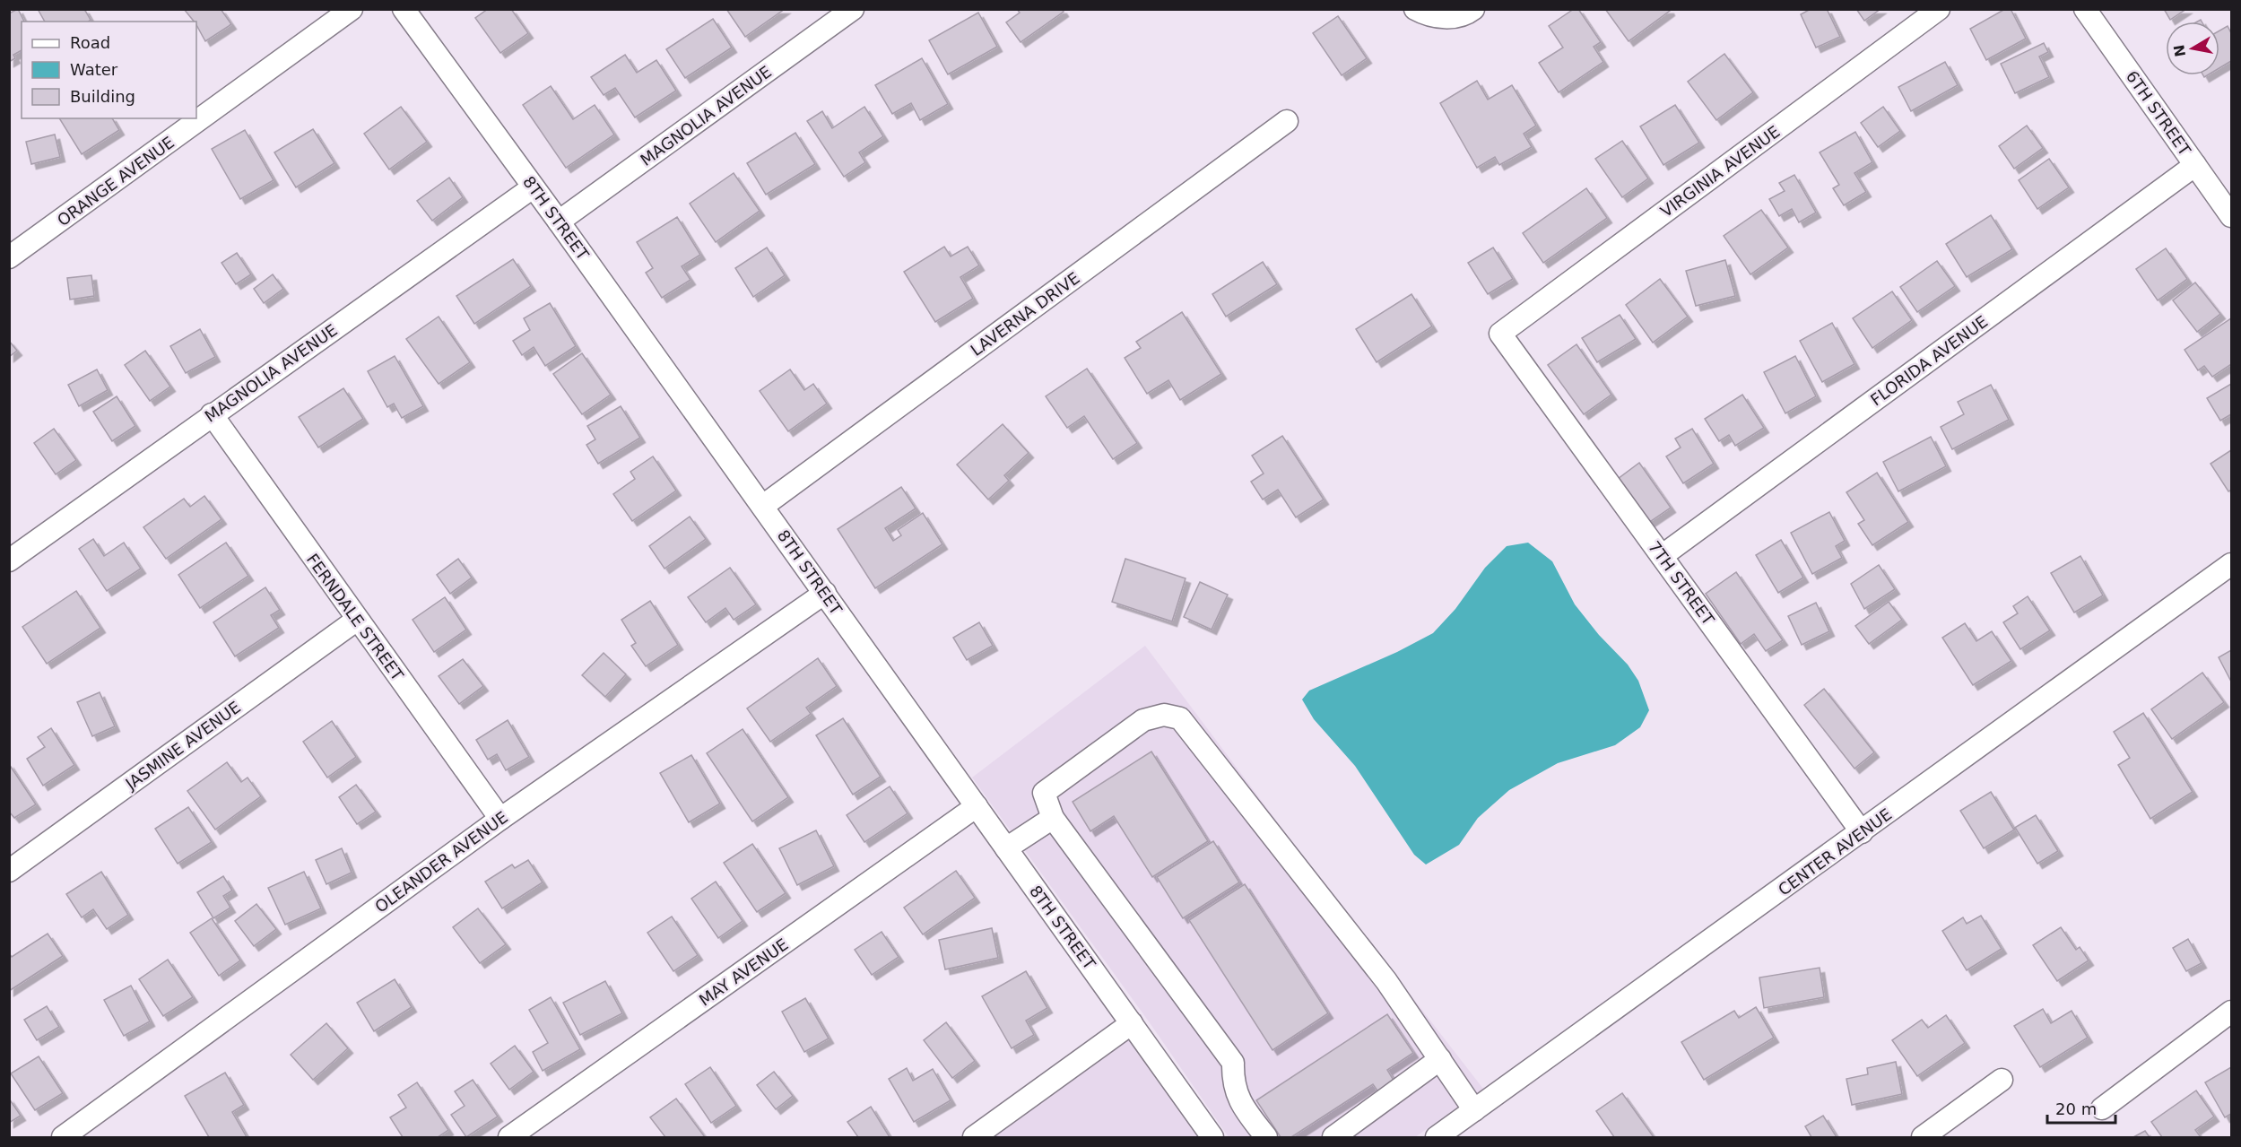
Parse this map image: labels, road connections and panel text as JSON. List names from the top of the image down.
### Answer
{
  "streets": {
    "street": [
      "6TH STREET",
      "MAGNOLIA AVENUE",
      "VIRGINIA AVENUE",
      "ORANGE AVENUE",
      "8TH STREET",
      "LAVERNA DRIVE",
      "FLORIDA AVENUE",
      "7TH STREET",
      "FERNDALE STREET",
      "JASMINE AVENUE",
      "CENTER AVENUE",
      "OLEANDER AVENUE",
      "MAY AVENUE"
    ]
  },
  "crossings": [
    ["6TH STREET", "FLORIDA AVENUE"],
    ["MAGNOLIA AVENUE", "8TH STREET"],
    ["MAGNOLIA AVENUE", "FERNDALE STREET"],
    ["VIRGINIA AVENUE", "7TH STREET"],
    ["8TH STREET", "LAVERNA DRIVE"],
    ["8TH STREET", "OLEANDER AVENUE"],
    ["8TH STREET", "MAY AVENUE"],
    ["FLORIDA AVENUE", "7TH STREET"],
    ["7TH STREET", "CENTER AVENUE"],
    ["FERNDALE STREET", "JASMINE AVENUE"],
    ["FERNDALE STREET", "OLEANDER AVENUE"]
  ],
  "legend": ["Road", "Water", "Building"],
  "scale_bar": "20 m",
  "north": "left"
}
